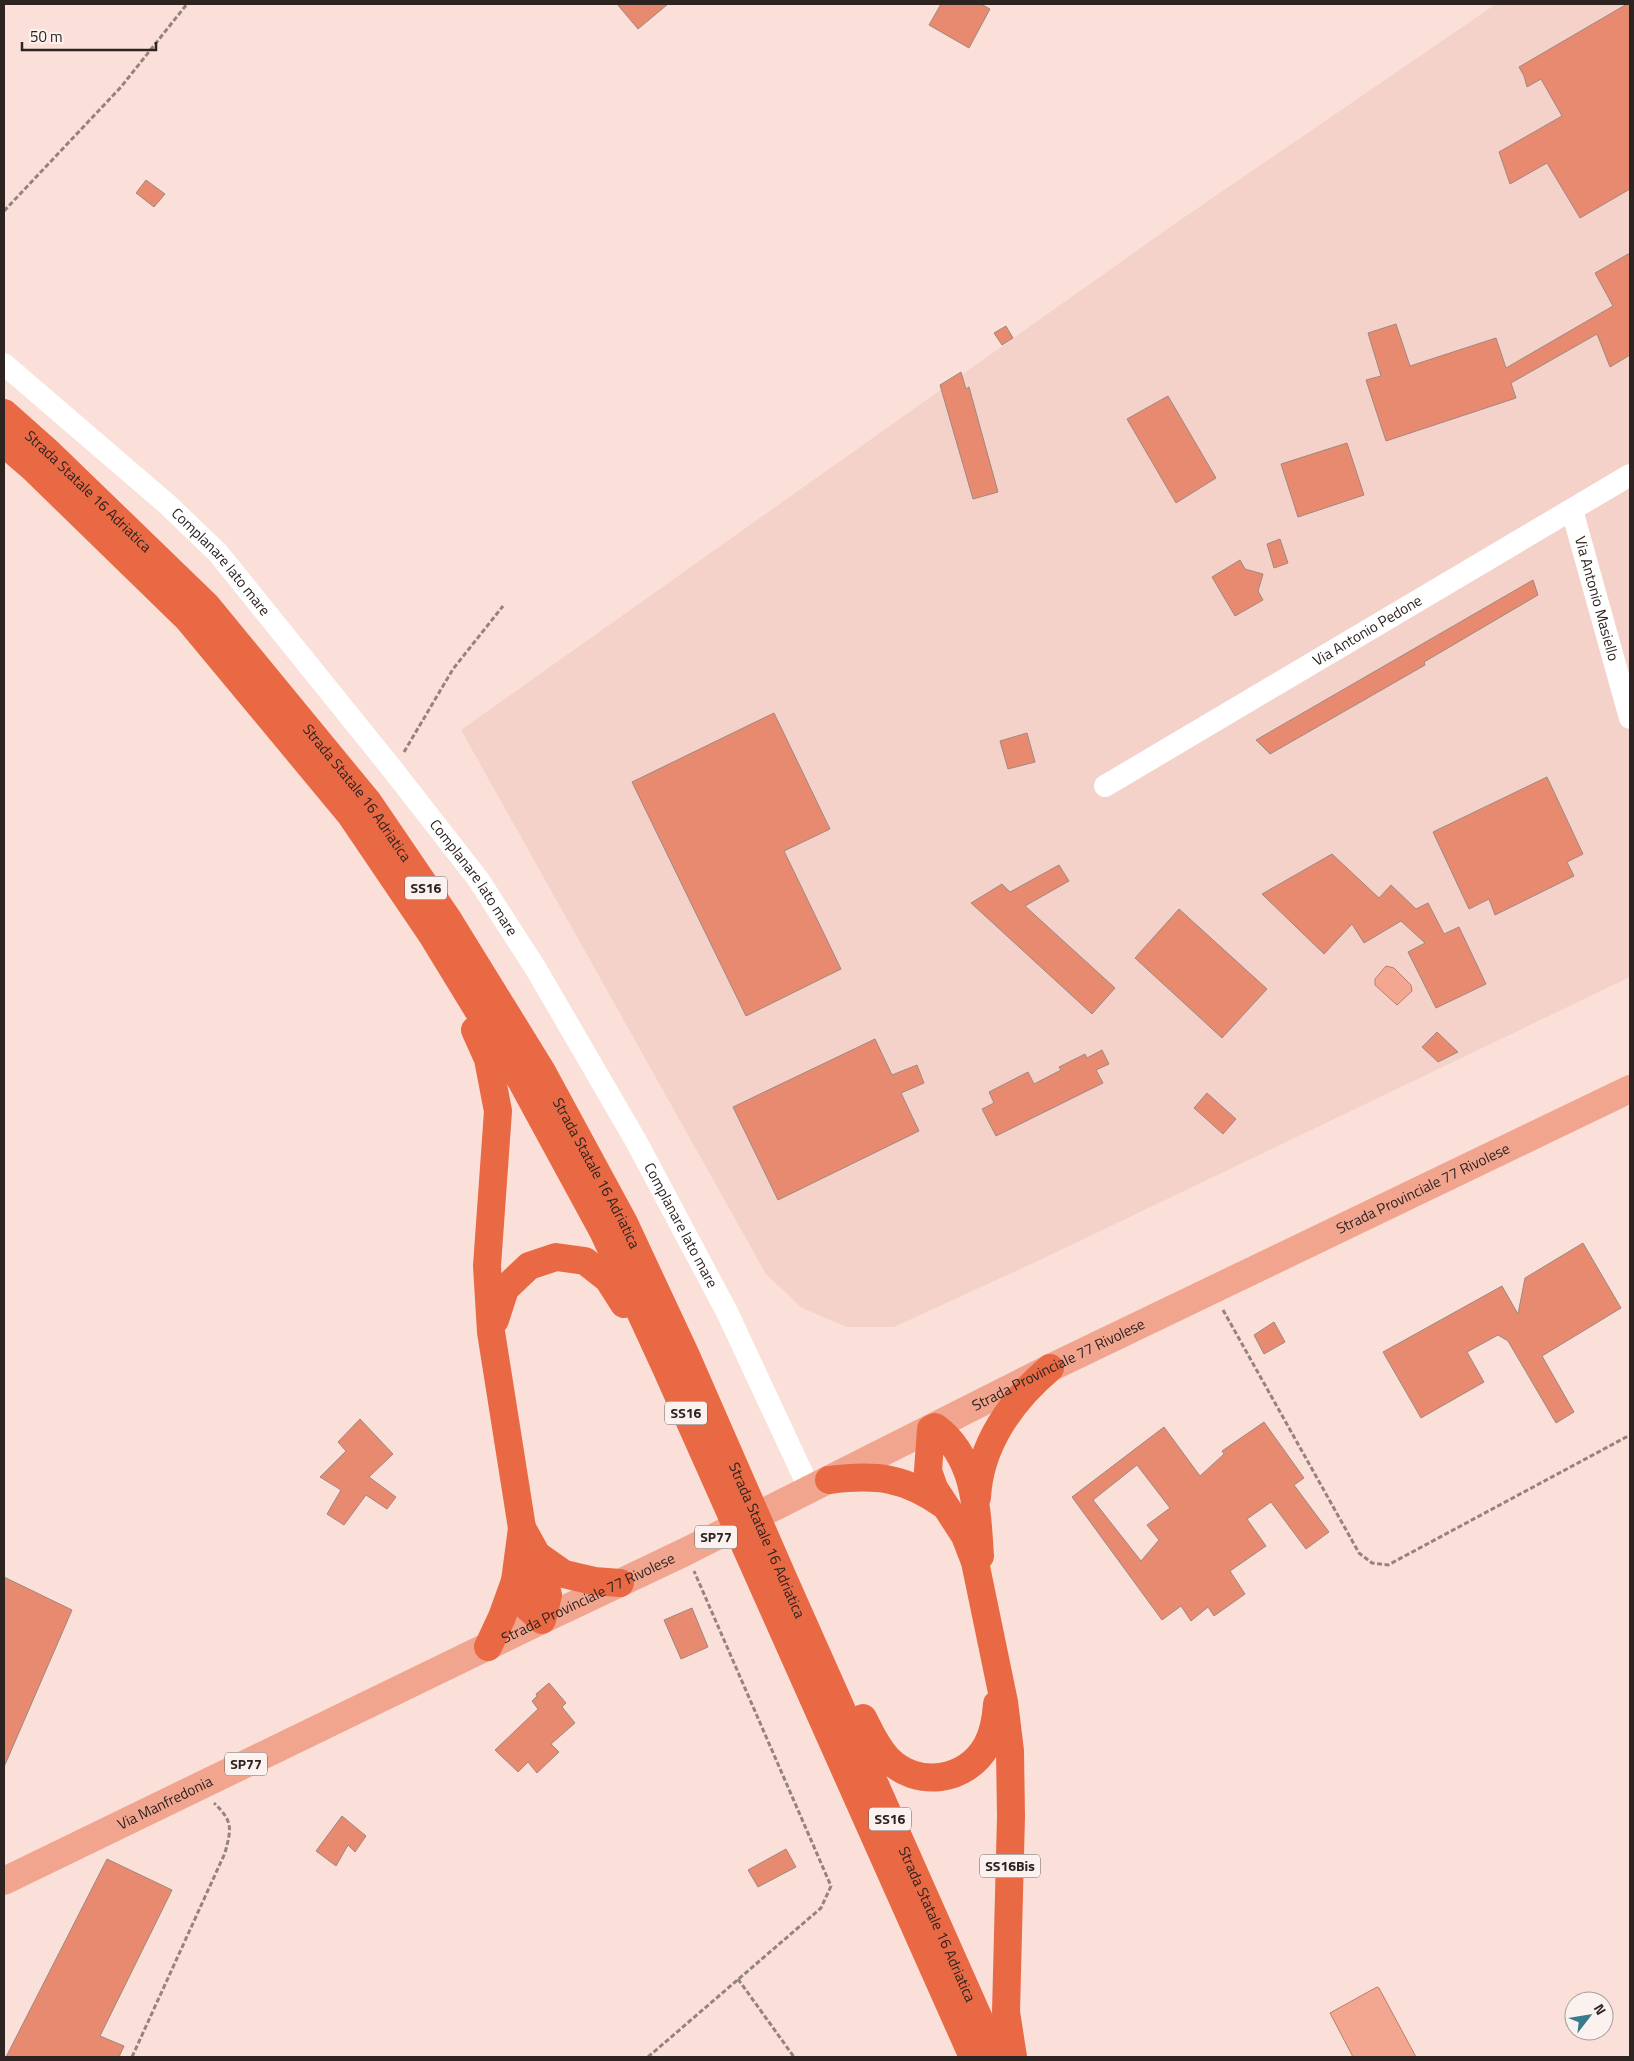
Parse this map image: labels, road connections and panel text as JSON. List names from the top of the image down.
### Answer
{
  "streets": {
    "highway": ["Strada Statale 16 Adriatica", "SS16", "SS16Bis"],
    "main road": ["Strada Provinciale 77 Rivolese", "SP77", "Via Manfredonia"],
    "street": ["Complanare lato mare", "Via Antonio Masiello", "Via Antonio Pedone"]
  },
  "crossings": [
    ["Complanare lato mare", "Strada Provinciale 77 Rivolese"],
    ["Via Antonio Masiello", "Via Antonio Pedone"],
    ["Strada Provinciale 77 Rivolese", "Via Manfredonia"]
  ],
  "scale_bar": "50 m",
  "north": "top right"
}
